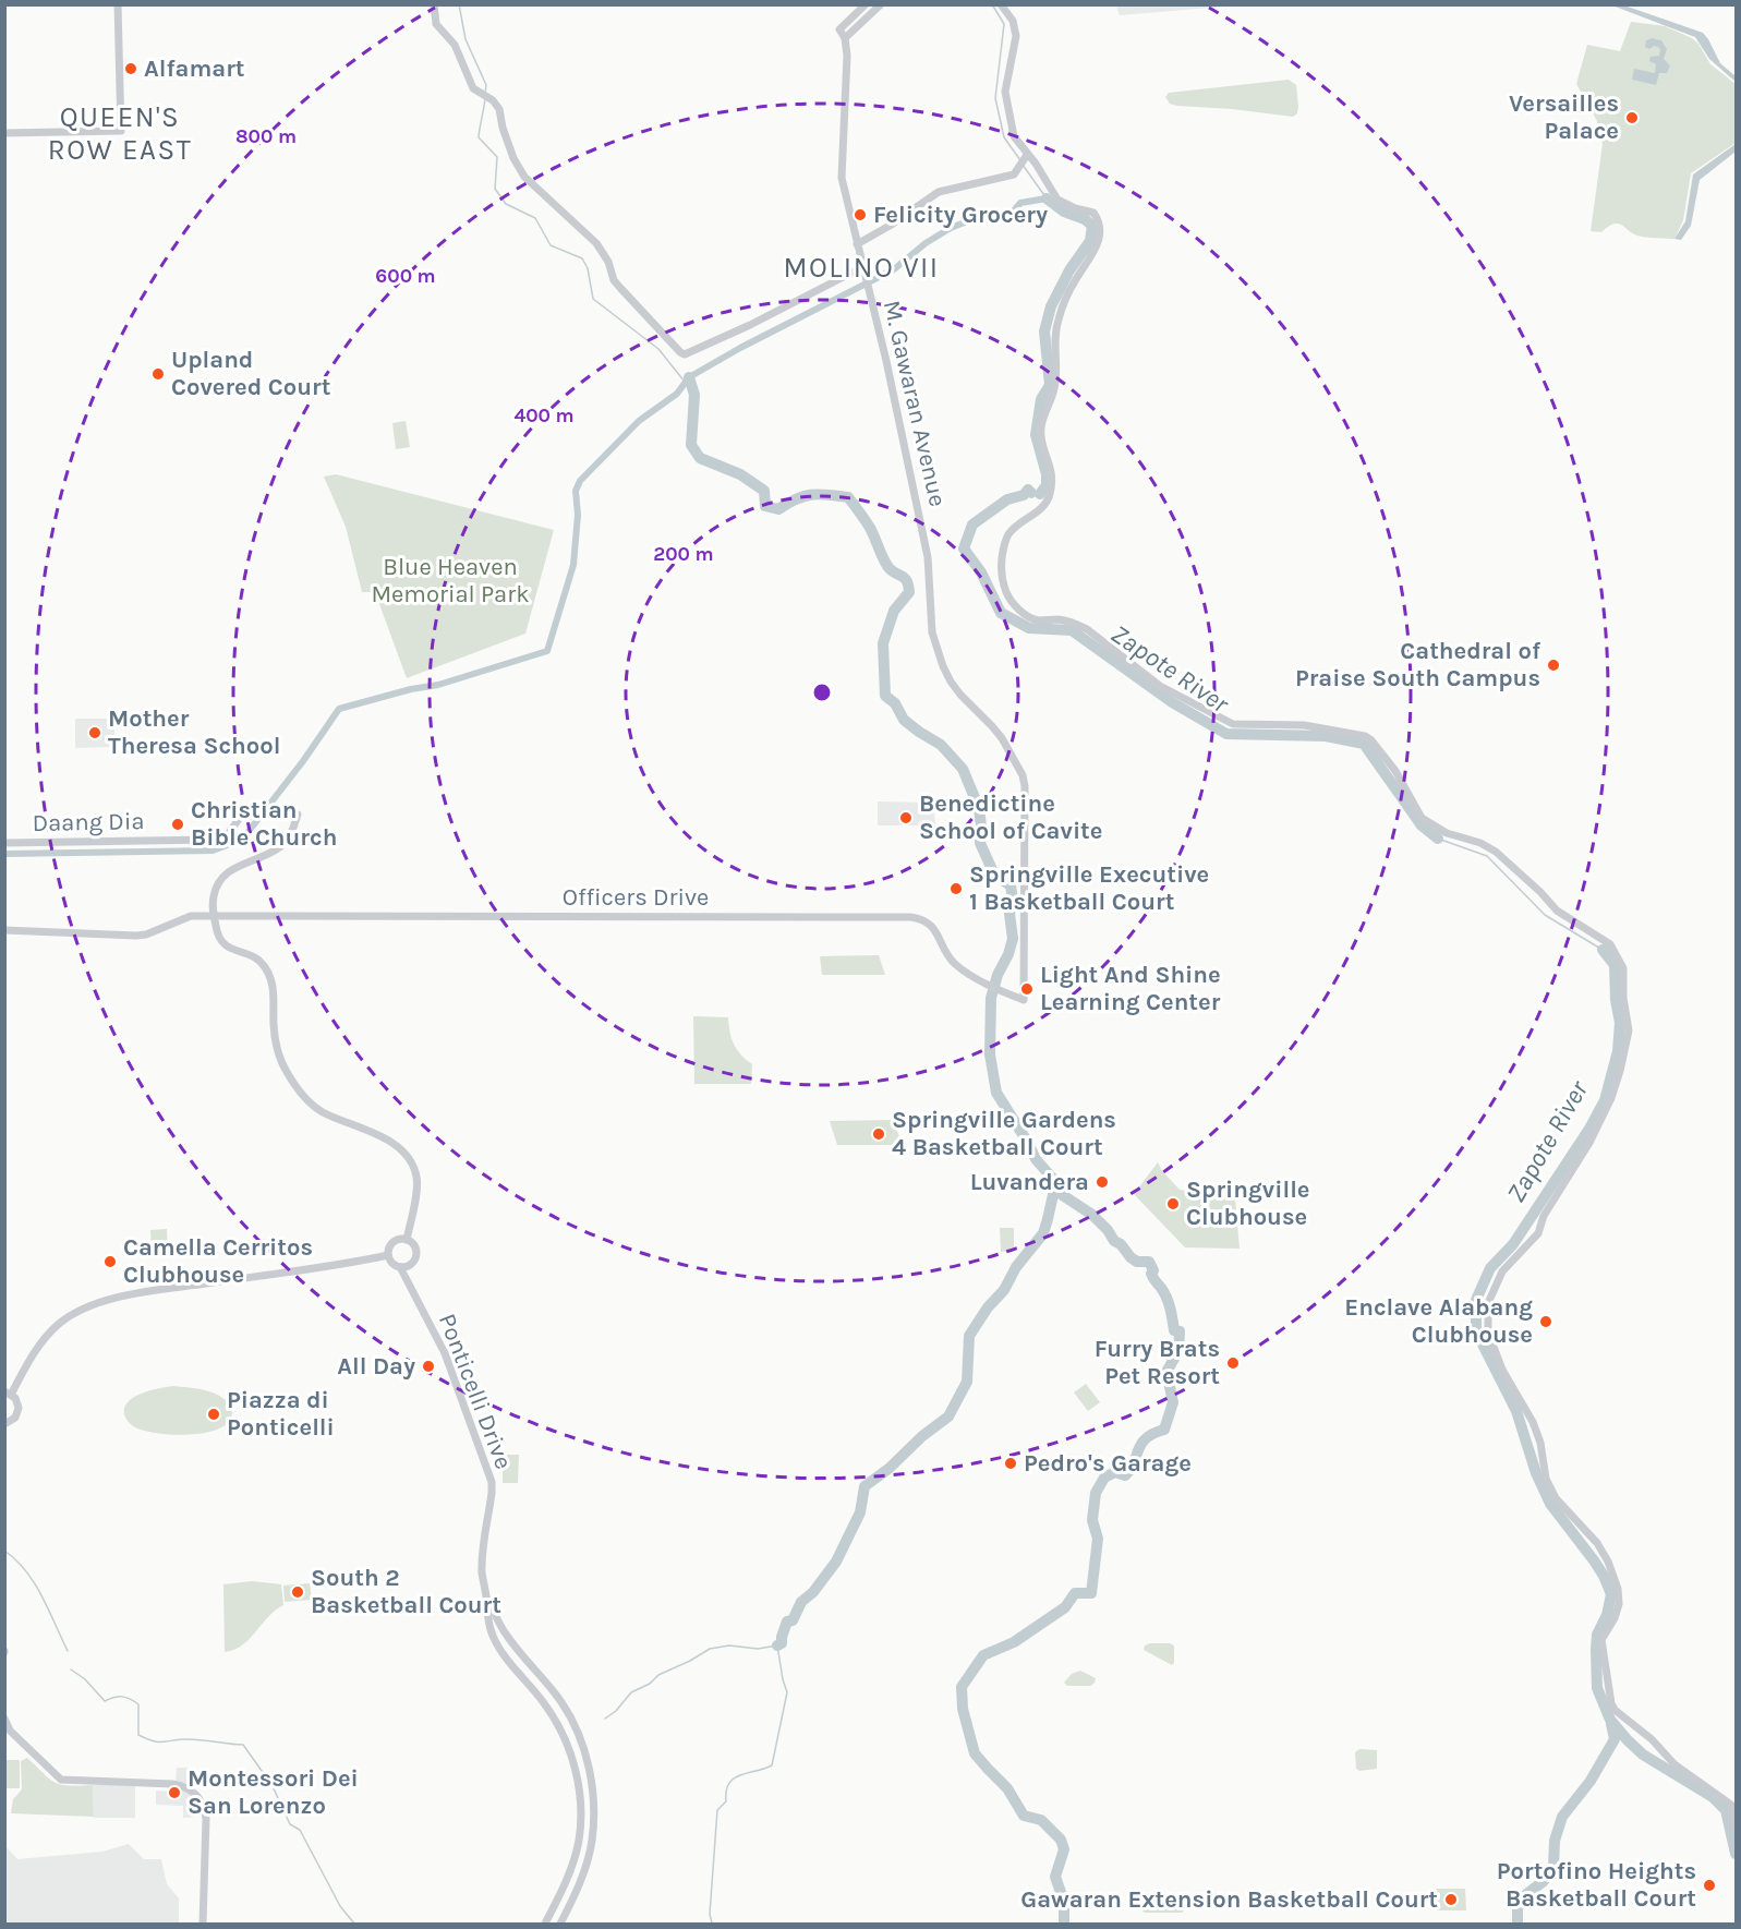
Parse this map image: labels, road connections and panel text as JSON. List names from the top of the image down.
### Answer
{
  "streets": {
    "street": [
      "M. Gawaran Avenue",
      "Daang Dia",
      "Officers Drive",
      "Ponticelli Drive"
    ]
  },
  "crossings": [
    ["M. Gawaran Avenue", "Officers Drive"],
    ["Daang Dia", "Officers Drive"]
  ],
  "districts": ["QUEEN'S ROW EAST", "MOLINO VII"],
  "water": ["Zapote River"],
  "parks": ["Blue Heaven Memorial Park"],
  "places": [
    "Alfamart",
    "Versailles Palace",
    "Felicity Grocery",
    "Upland Covered Court",
    "Cathedral of Praise South Campus",
    "Mother Theresa School",
    "Benedictine School of Cavite",
    "Christian Bible Church",
    "Springville Executive 1 Basketball Court",
    "Light And Shine Learning Center",
    "Springville Gardens 4 Basketball Court",
    "Luvandera",
    "Springville Clubhouse",
    "Camella Cerritos Clubhouse",
    "Enclave Alabang Clubhouse",
    "Furry Brats Pet Resort",
    "All Day",
    "Piazza di Ponticelli",
    "Pedro's Garage",
    "South 2 Basketball Court",
    "Montessori Dei San Lorenzo",
    "Portofino Heights Basketball Court",
    "Gawaran Extension Basketball Court"
  ],
  "rings": [
    "800 m",
    "600 m",
    "400 m",
    "200 m"
  ]
}
